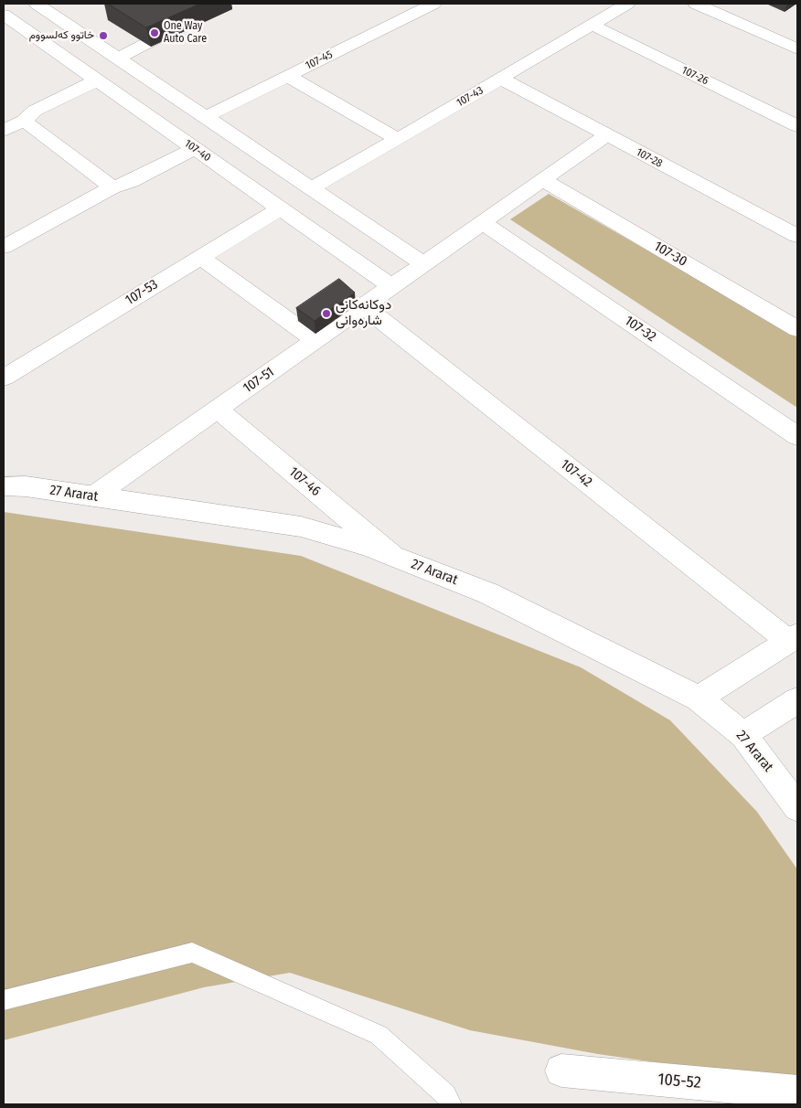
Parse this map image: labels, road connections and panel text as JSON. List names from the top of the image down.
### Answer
{
  "streets": {
    "street": [
      "107-45",
      "107-26",
      "107-43",
      "107-40",
      "107-28",
      "107-30",
      "107-53",
      "107-32",
      "107-51",
      "107-42",
      "107-46",
      "27 Ararat",
      "105-52"
    ]
  },
  "crossings": [
    ["107-26", "107-43"],
    ["107-43", "107-28"],
    ["107-40", "107-53"],
    ["107-40", "107-51"],
    ["107-28", "107-51"],
    ["107-30", "107-51"],
    ["107-32", "107-51"],
    ["107-51", "107-42"],
    ["107-51", "107-46"],
    ["107-51", "27 Ararat"],
    ["107-46", "27 Ararat"]
  ],
  "places": ["One Way Auto Care", "خاتوو کەلسووم", "دوکانەکانی شارەوانی"]
}
